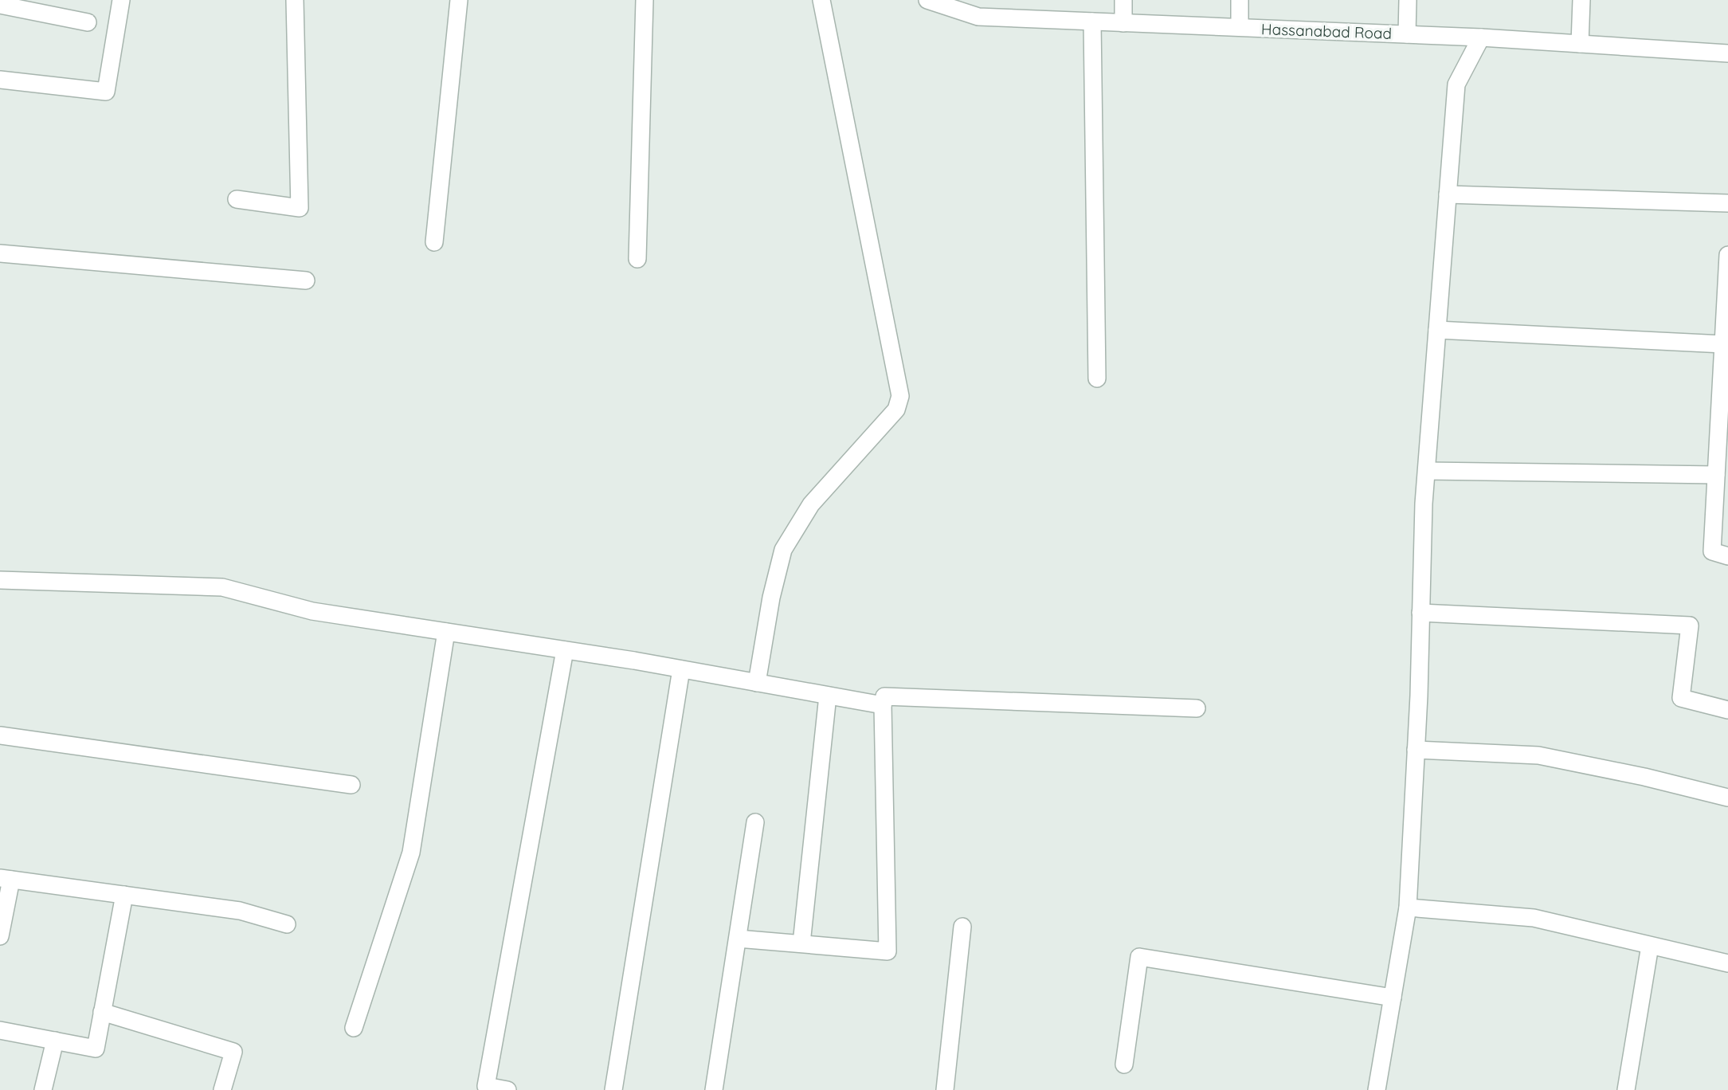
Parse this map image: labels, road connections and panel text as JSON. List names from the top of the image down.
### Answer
{
  "streets": {
    "street": ["Hassanabad Road"]
  }
}
